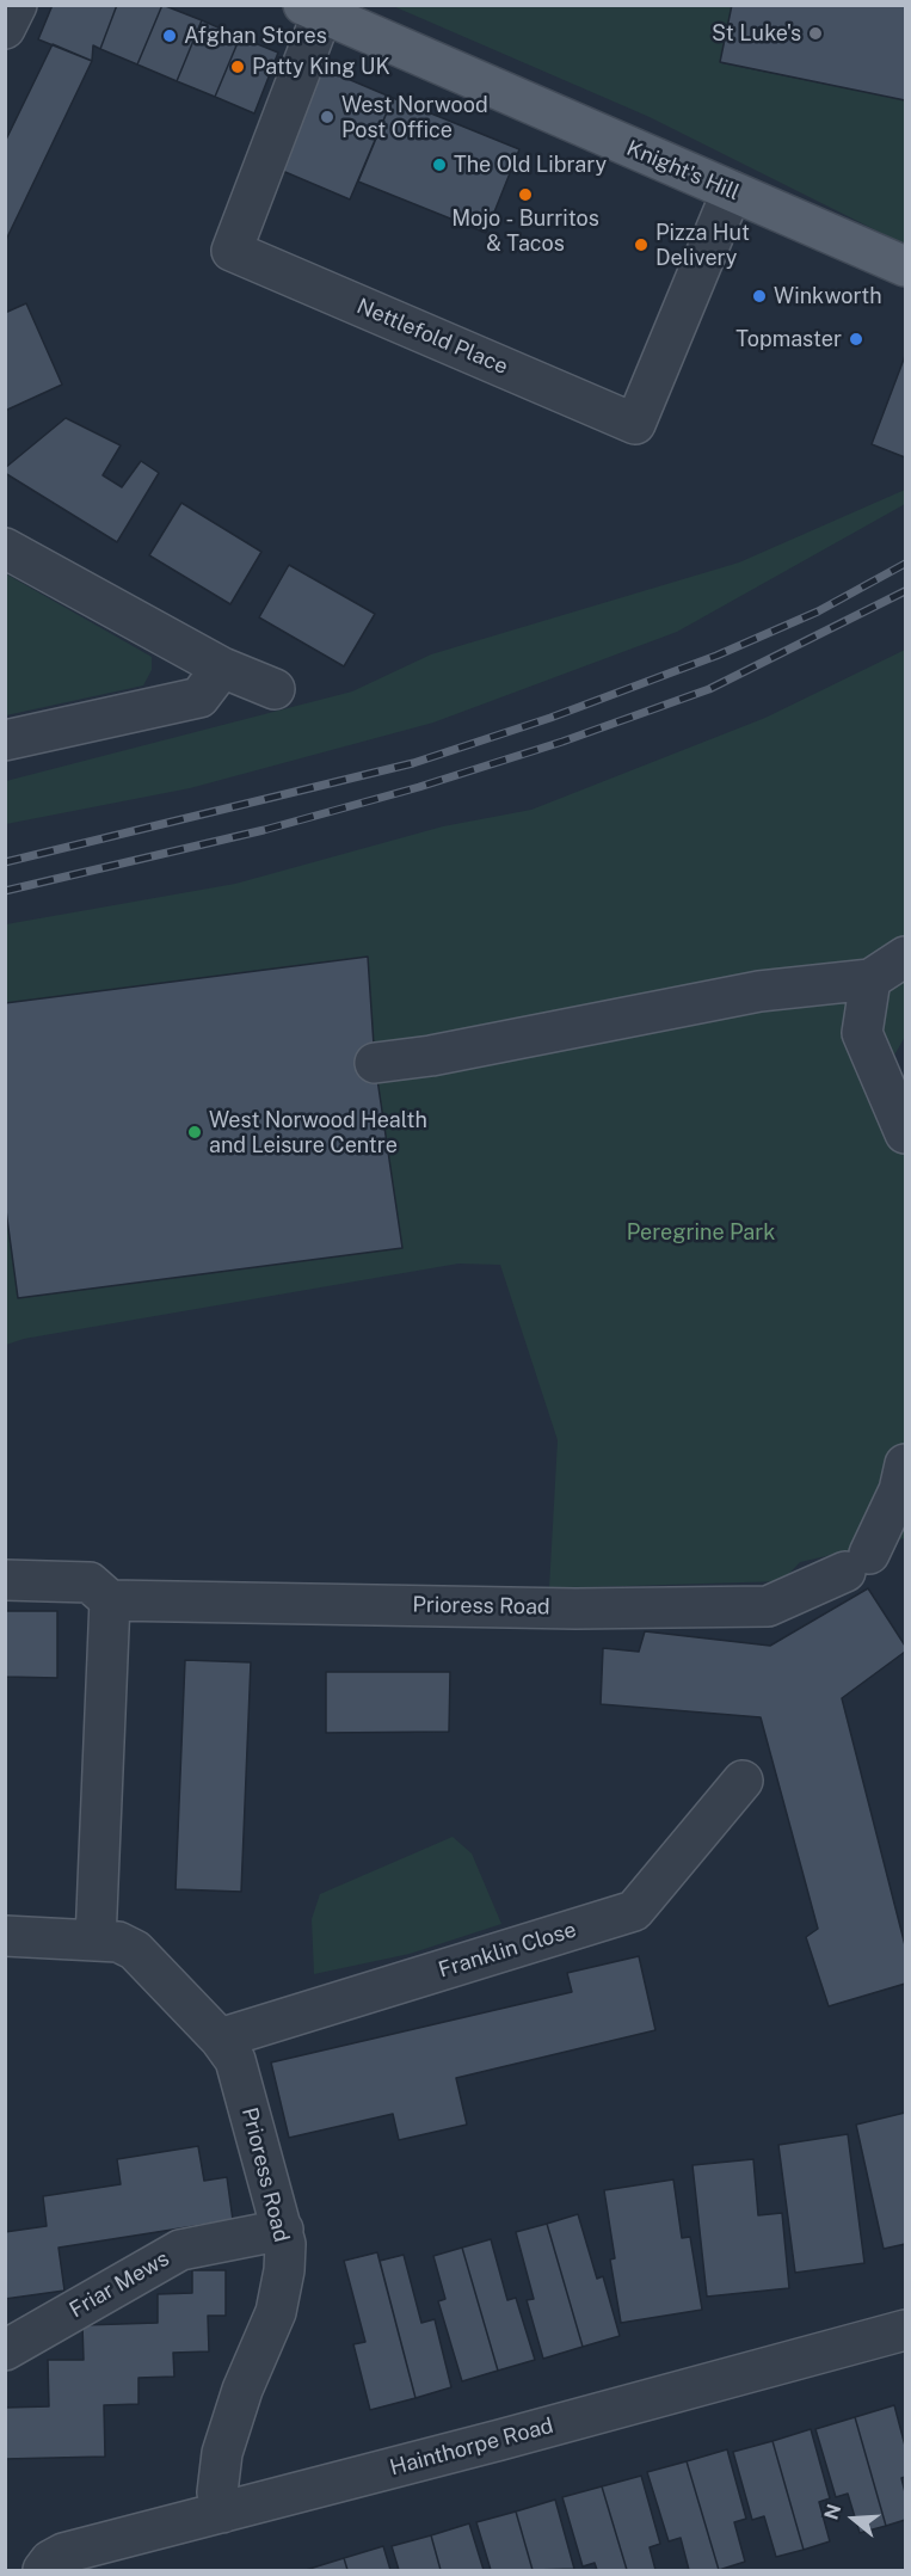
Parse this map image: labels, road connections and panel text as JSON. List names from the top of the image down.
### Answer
{
  "streets": {
    "main road": ["Knight's Hill"],
    "street": [
      "Nettlefold Place",
      "Prioress Road",
      "Franklin Close",
      "Friar Mews",
      "Hainthorpe Road"
    ]
  },
  "crossings": [
    ["Knight's Hill", "Nettlefold Place"],
    ["Prioress Road", "Franklin Close"],
    ["Prioress Road", "Friar Mews"],
    ["Prioress Road", "Hainthorpe Road"]
  ],
  "parks": ["Peregrine Park"],
  "places": [
    "St Luke's",
    "Afghan Stores",
    "Patty King UK",
    "West Norwood Post Office",
    "The Old Library",
    "Mojo - Burritos & Tacos",
    "Pizza Hut Delivery",
    "Winkworth",
    "Topmaster",
    "West Norwood Health and Leisure Centre"
  ],
  "north": "left"
}
